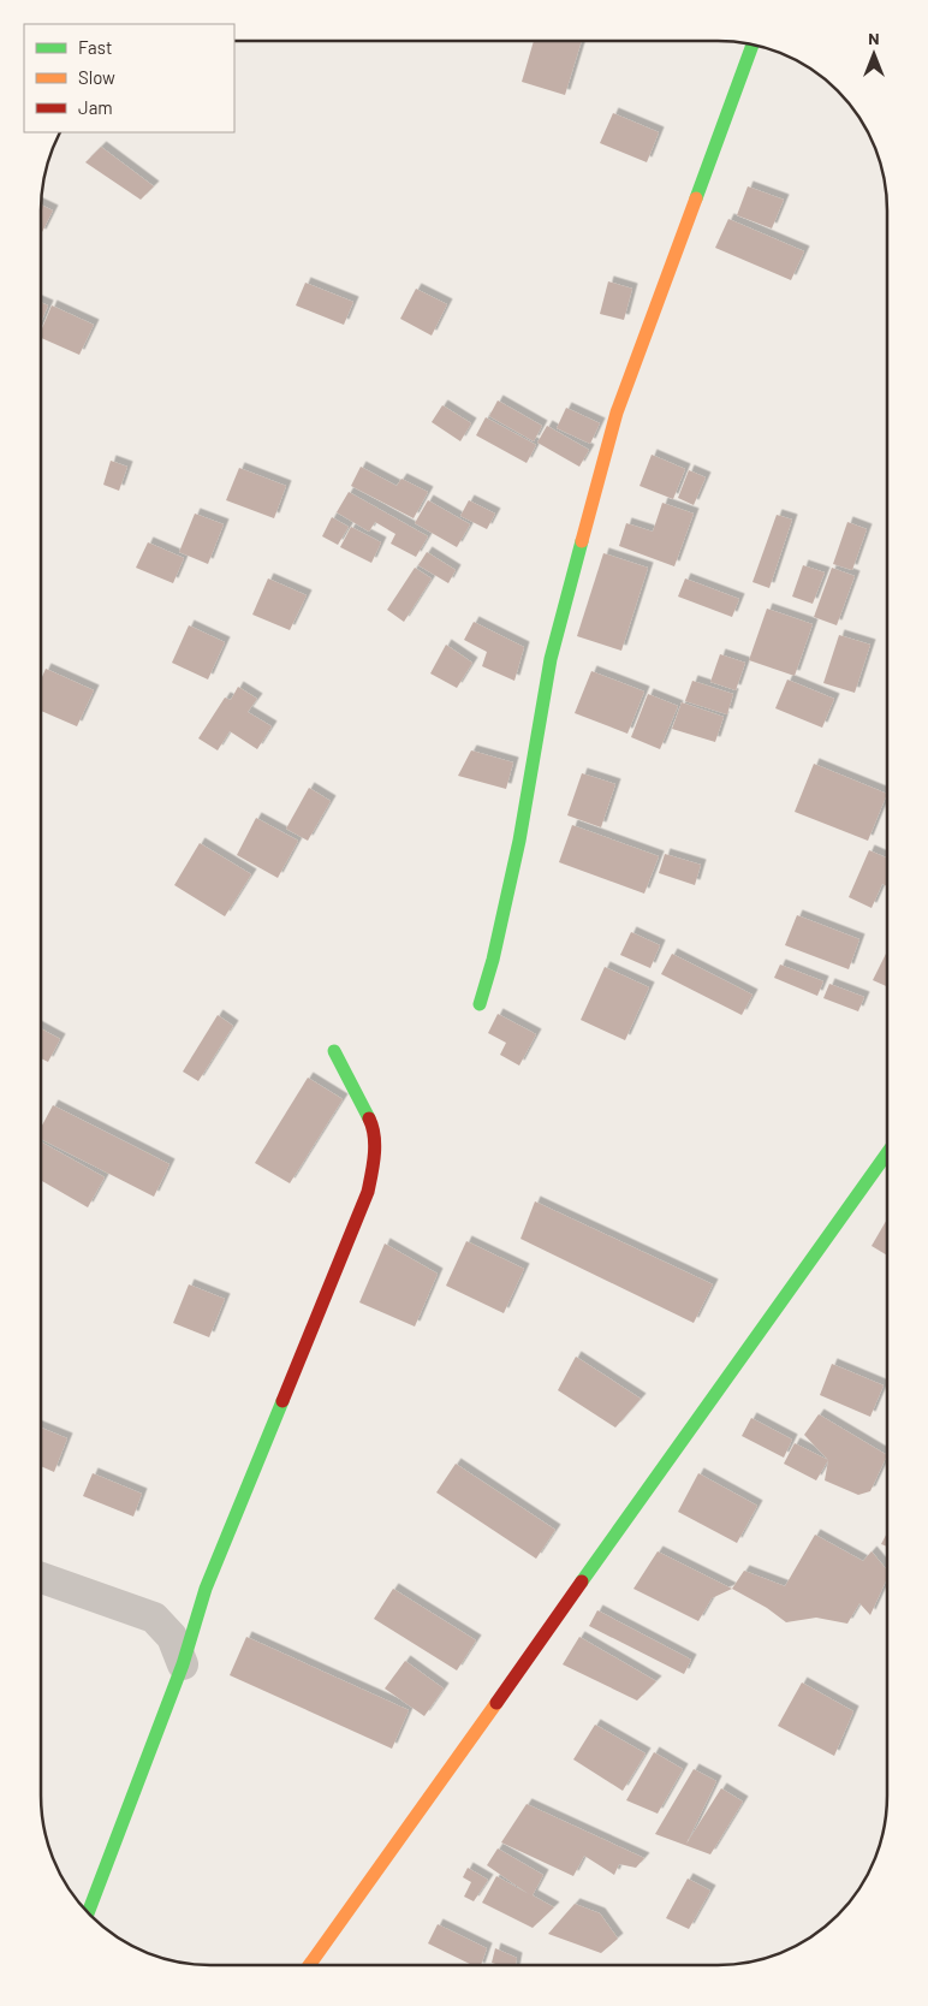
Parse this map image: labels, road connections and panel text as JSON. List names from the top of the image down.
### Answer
{
  "legend": ["Fast", "Slow", "Jam"],
  "north": "top"
}
